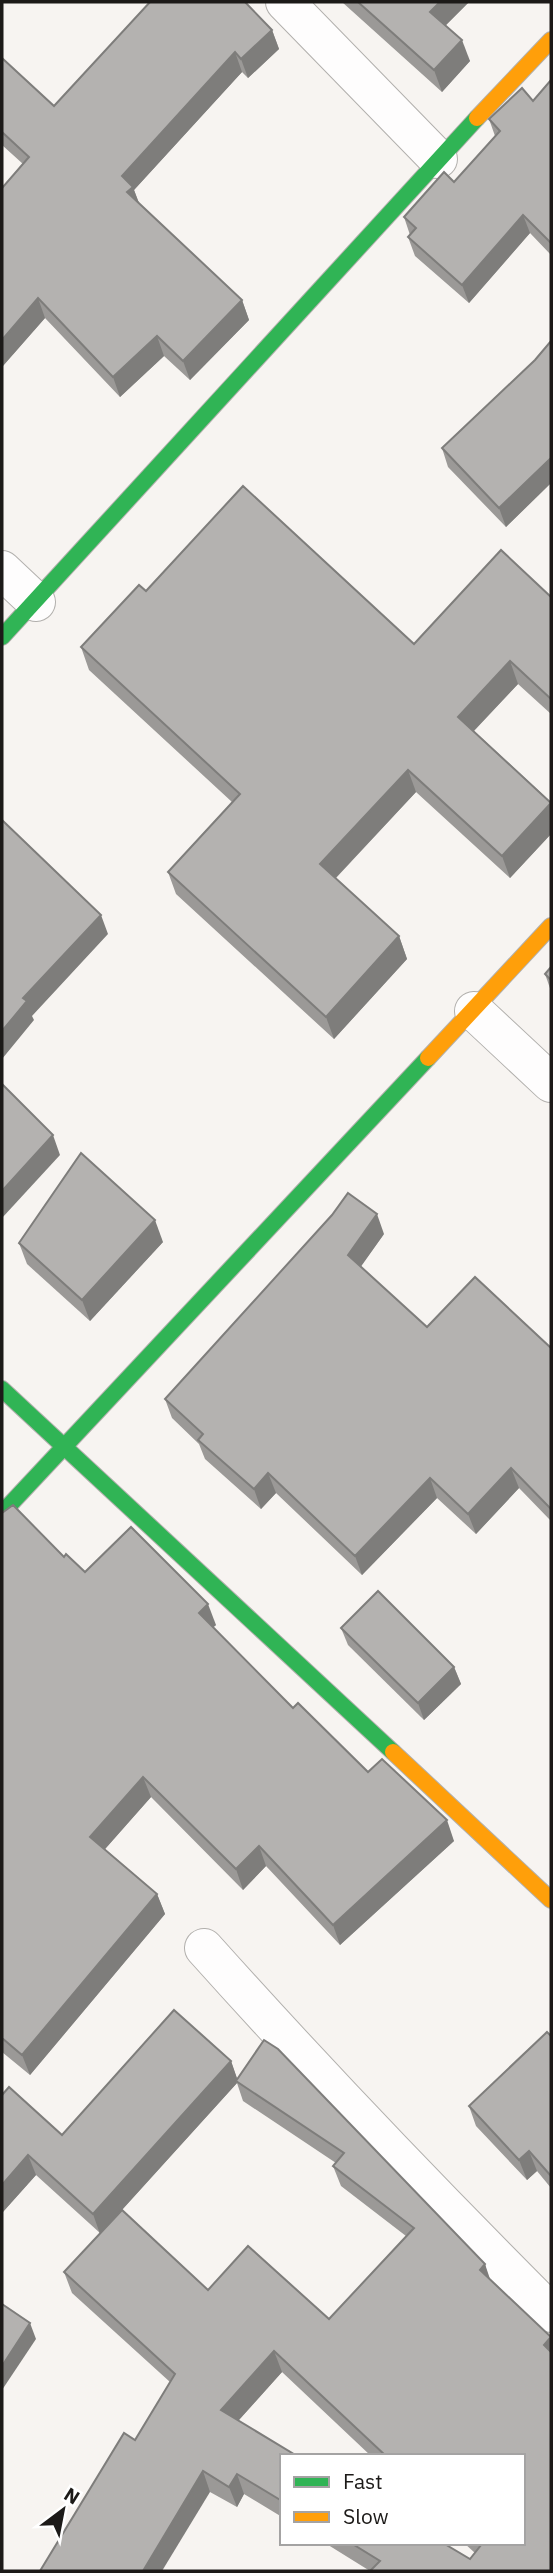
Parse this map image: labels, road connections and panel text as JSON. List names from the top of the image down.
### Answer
{
  "legend": ["Fast", "Slow"],
  "north": "top right"
}
